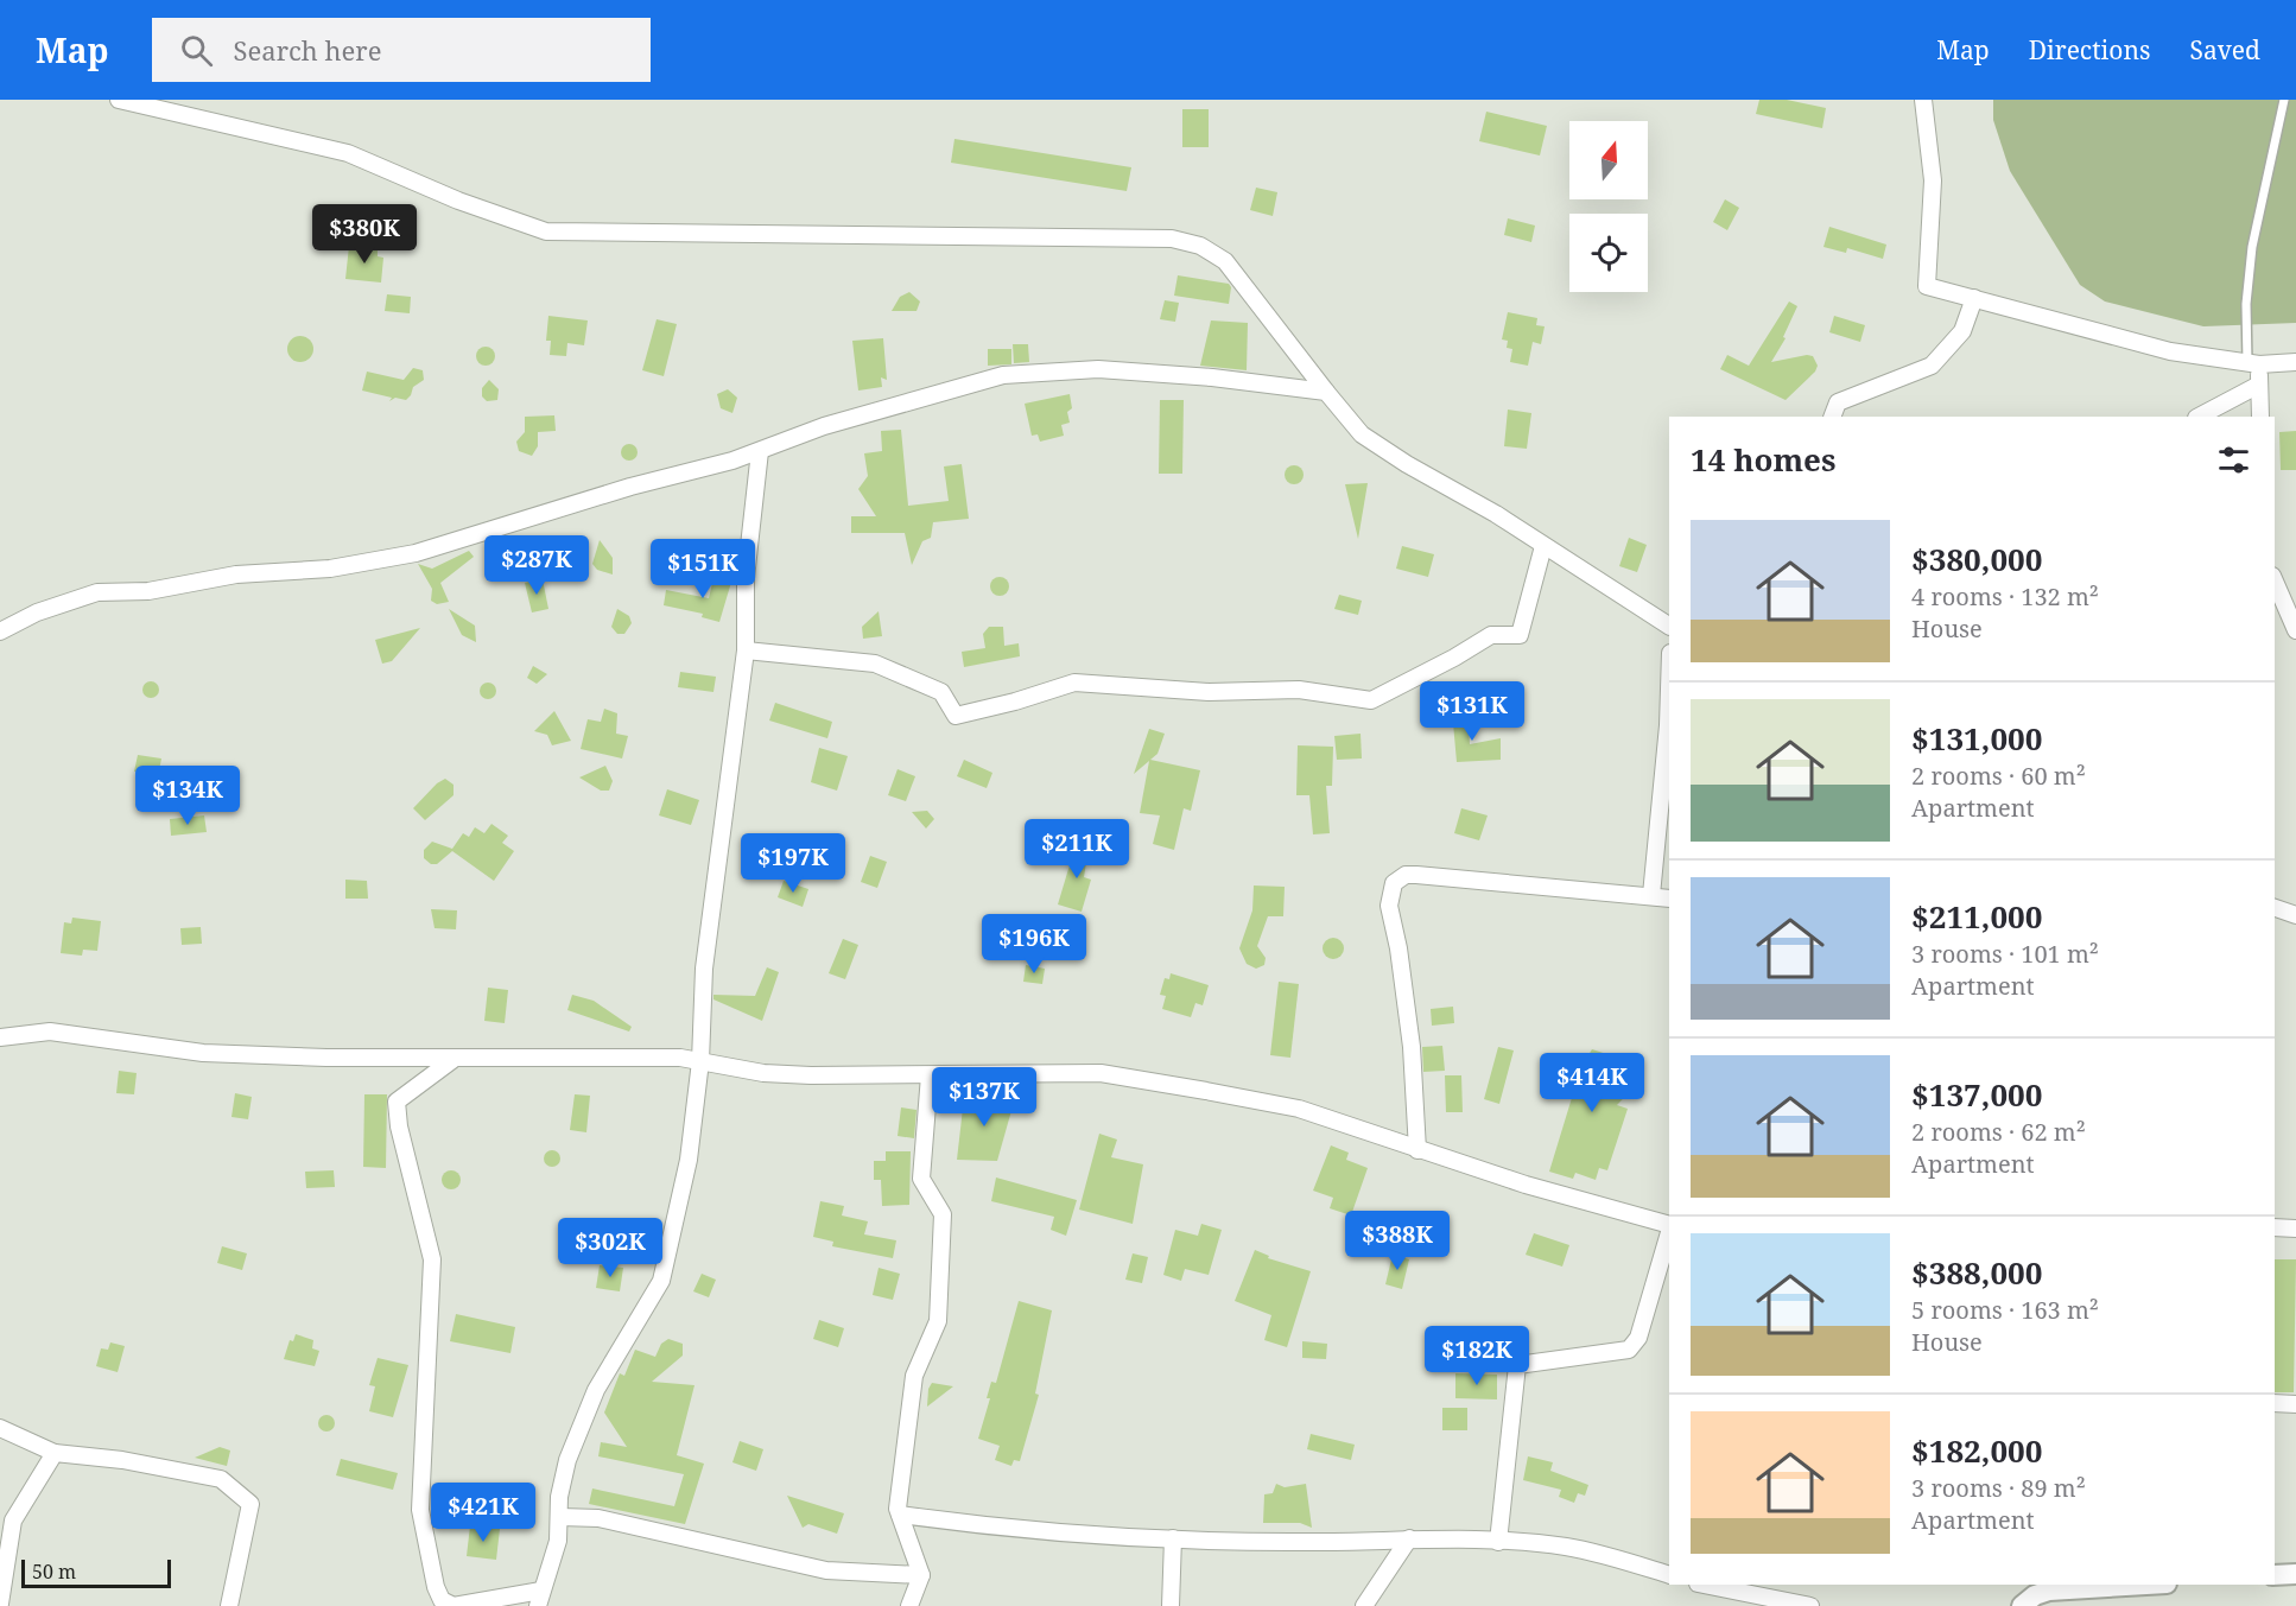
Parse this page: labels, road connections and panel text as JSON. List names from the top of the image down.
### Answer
{
  "scale_bar": "50 m",
  "north": "top",
  "page": {
    "header": "Map",
    "search": "Search here",
    "nav": ["Map", "Directions", "Saved"],
    "price": [
      "$380K",
      "$287K",
      "$151K",
      "$131K",
      "$134K",
      "$211K",
      "$197K",
      "$196K",
      "$414K",
      "$137K",
      "$388K",
      "$302K",
      "$182K",
      "$421K"
    ],
    "heading": "14 homes",
    "list": [
      {
        "name": "$380,000",
        "note": "4 rooms · 132 m² · House"
      },
      {
        "name": "$131,000",
        "note": "2 rooms · 60 m² · Apartment"
      },
      {
        "name": "$211,000",
        "note": "3 rooms · 101 m² · Apartment"
      },
      {
        "name": "$137,000",
        "note": "2 rooms · 62 m² · Apartment"
      },
      {
        "name": "$388,000",
        "note": "5 rooms · 163 m² · House"
      },
      {
        "name": "$182,000",
        "note": "3 rooms · 89 m² · Apartment"
      }
    ],
    "scale": "50 m"
  }
}
